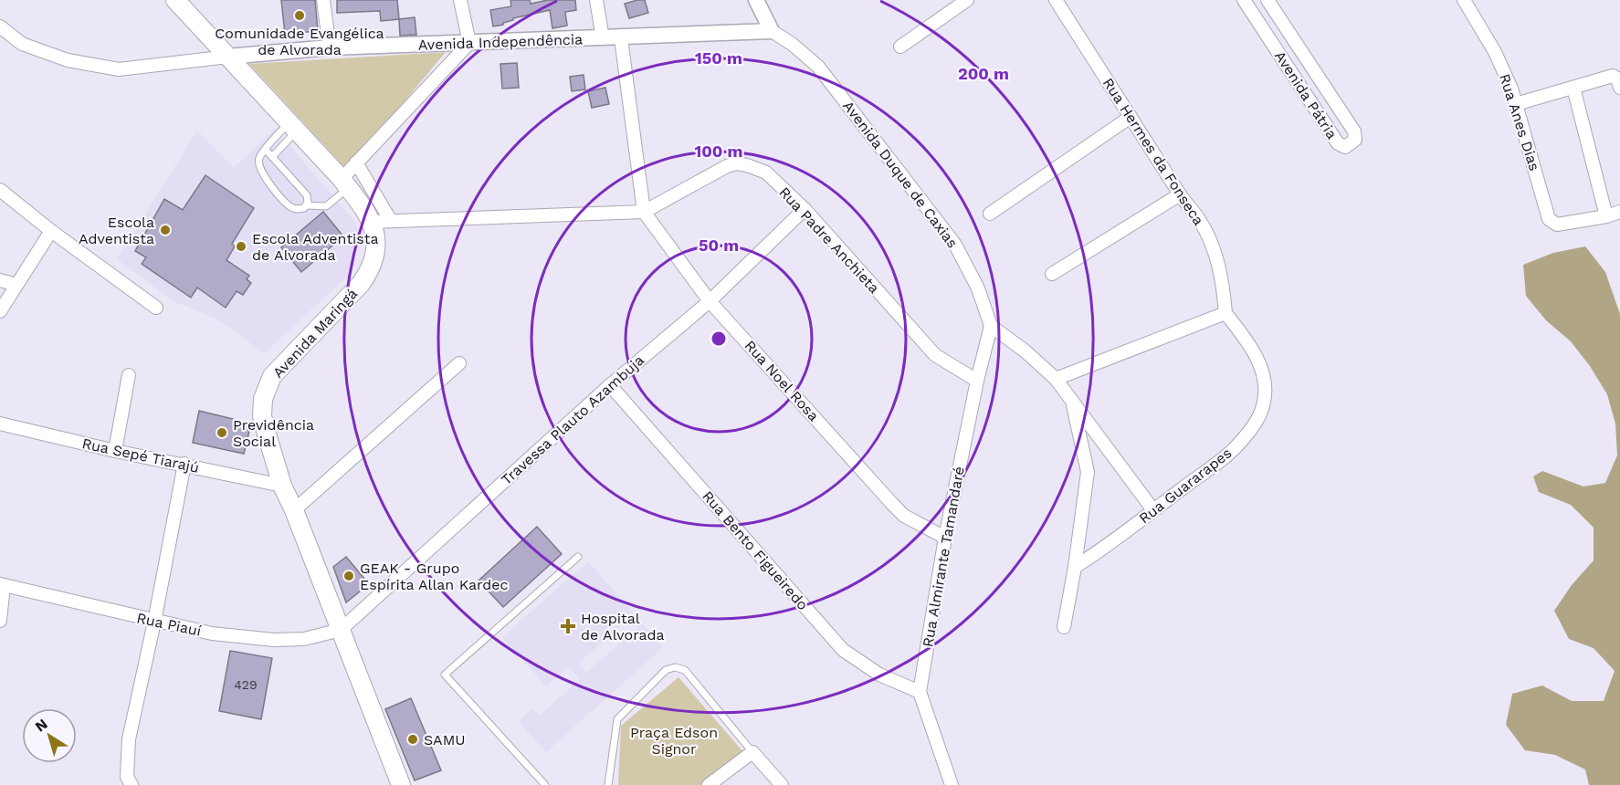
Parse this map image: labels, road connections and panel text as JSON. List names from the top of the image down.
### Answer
{
  "streets": {
    "main road": ["Avenida Maringá"],
    "street": [
      "Avenida Independência",
      "Avenida Pátria",
      "Rua Anes Dias",
      "Rua Hermes da Fonseca",
      "Avenida Duque de Caxias",
      "Rua Padre Anchieta",
      "Rua Noel Rosa",
      "Travessa Plauto Azambuja",
      "Rua Sepé Tiarajú",
      "Rua Guararapes",
      "Rua Bento Figueiredo",
      "Rua Almirante Tamandaré",
      "Rua Piauí"
    ]
  },
  "crossings": [
    ["Avenida Independência", "Avenida Duque de Caxias"],
    ["Avenida Independência", "Avenida Maringá"],
    ["Avenida Independência", "Rua Noel Rosa"],
    ["Rua Hermes da Fonseca", "Rua Guararapes"],
    ["Avenida Duque de Caxias", "Rua Almirante Tamandaré"],
    ["Rua Padre Anchieta", "Avenida Maringá"],
    ["Rua Padre Anchieta", "Rua Noel Rosa"],
    ["Rua Padre Anchieta", "Travessa Plauto Azambuja"],
    ["Rua Padre Anchieta", "Rua Almirante Tamandaré"],
    ["Avenida Maringá", "Travessa Plauto Azambuja"],
    ["Avenida Maringá", "Rua Sepé Tiarajú"],
    ["Avenida Maringá", "Rua Piauí"],
    ["Rua Noel Rosa", "Travessa Plauto Azambuja"],
    ["Rua Noel Rosa", "Rua Almirante Tamandaré"],
    ["Travessa Plauto Azambuja", "Rua Bento Figueiredo"],
    ["Travessa Plauto Azambuja", "Rua Piauí"],
    ["Rua Bento Figueiredo", "Rua Almirante Tamandaré"]
  ],
  "parks": ["Praça Edson Signor"],
  "places": {
    "other": [
      "Comunidade Evangélica de Alvorada",
      "Escola Adventista",
      "Escola Adventista de Alvorada",
      "Previdência Social",
      "GEAK - Grupo Espírita Allan Kardec",
      "SAMU"
    ],
    "health": ["Hospital de Alvorada"]
  },
  "house_numbers": ["429"],
  "north": "top left",
  "rings": [
    "150 m",
    "200 m",
    "100 m",
    "50 m"
  ]
}
